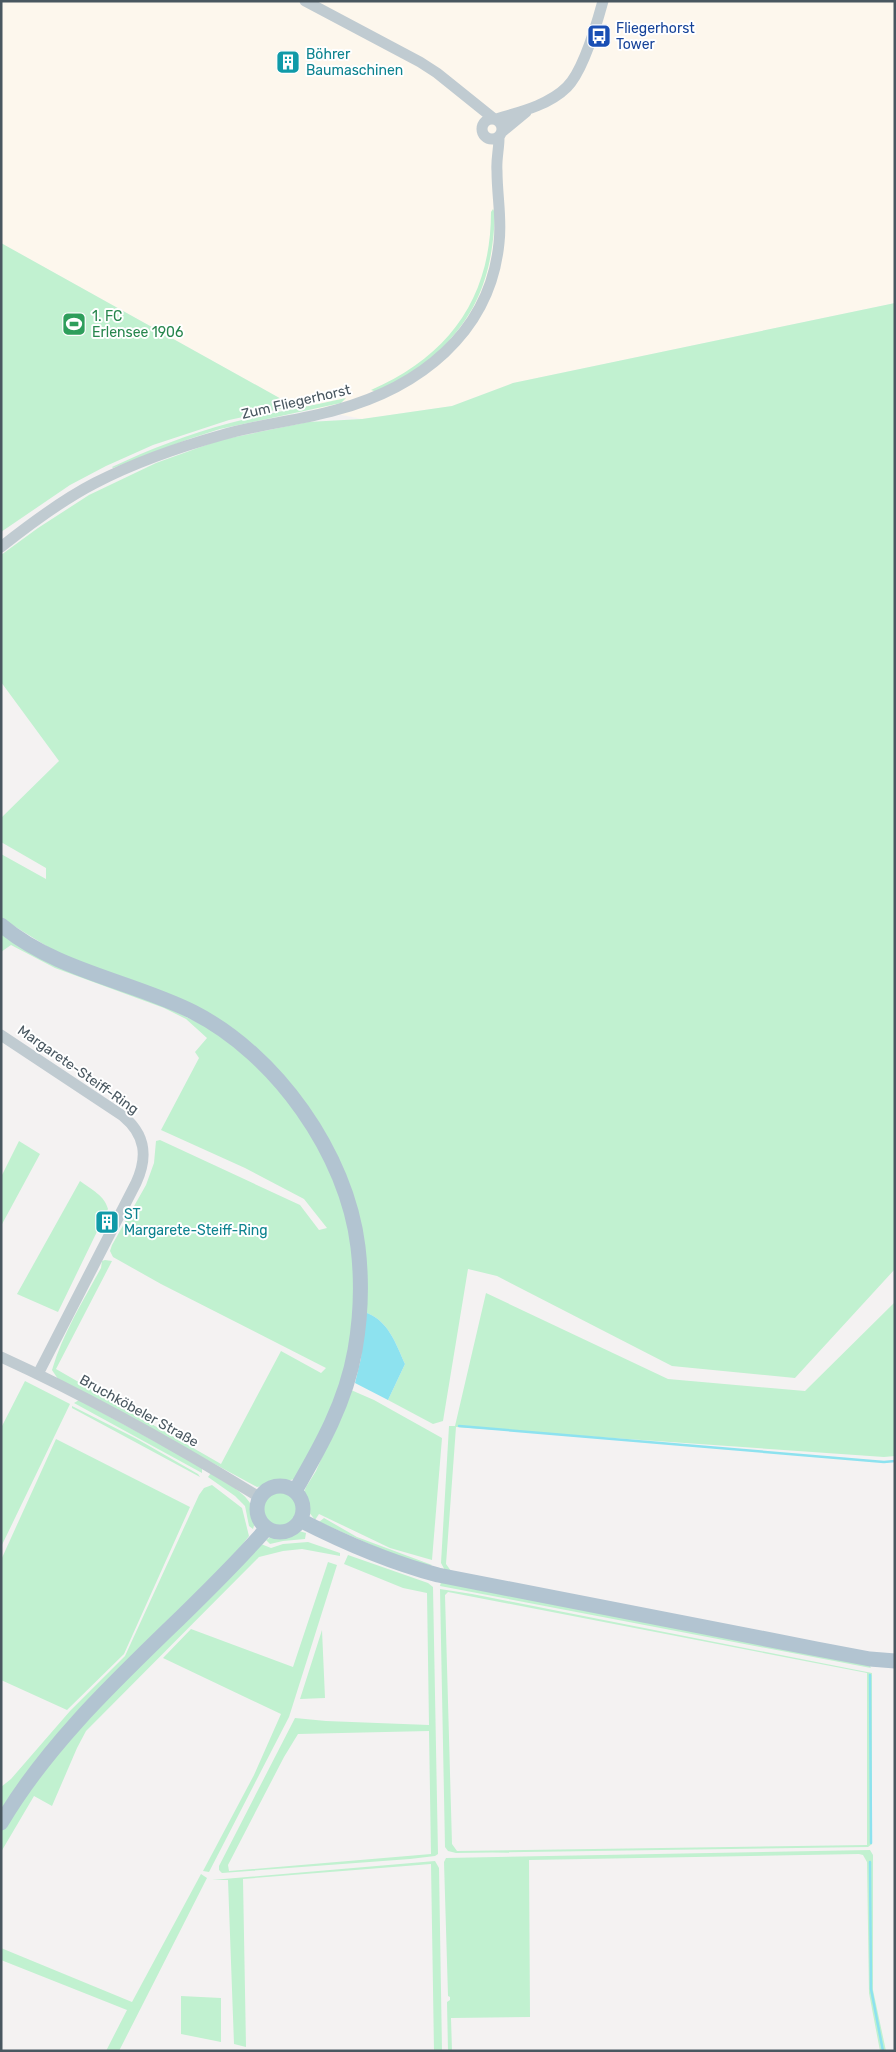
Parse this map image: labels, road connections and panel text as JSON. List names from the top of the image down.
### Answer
{
  "streets": {
    "street": ["Zum Fliegerhorst", "Margarete-Steiff-Ring", "Bruchköbeler Straße"]
  },
  "crossings": [
    ["Margarete-Steiff-Ring", "Bruchköbeler Straße"]
  ],
  "places": {
    "bus stop": ["Fliegerhorst Tower"],
    "building": ["Böhrer Baumaschinen", "ST Margarete-Steiff-Ring"],
    "sports": ["1. FC Erlensee 1906"]
  }
}
